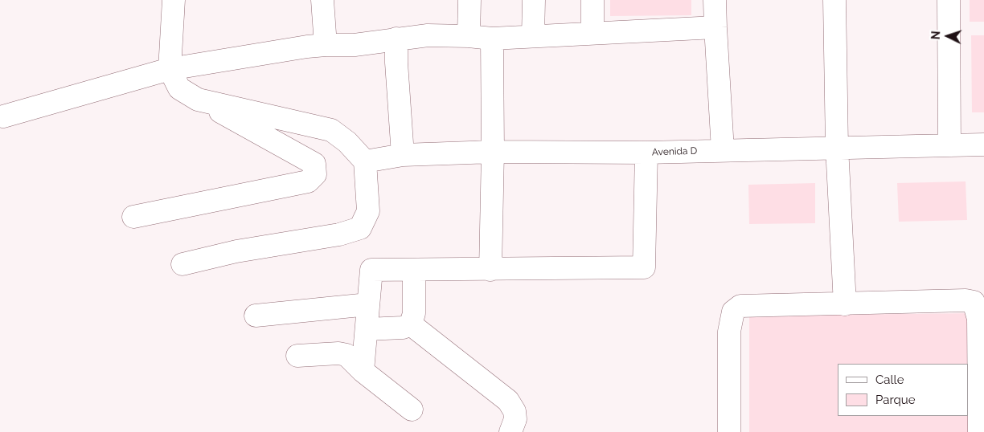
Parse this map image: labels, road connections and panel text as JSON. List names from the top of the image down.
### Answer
{
  "streets": {
    "street": ["Avenida D"]
  },
  "legend": ["Calle", "Parque"],
  "north": "left"
}
